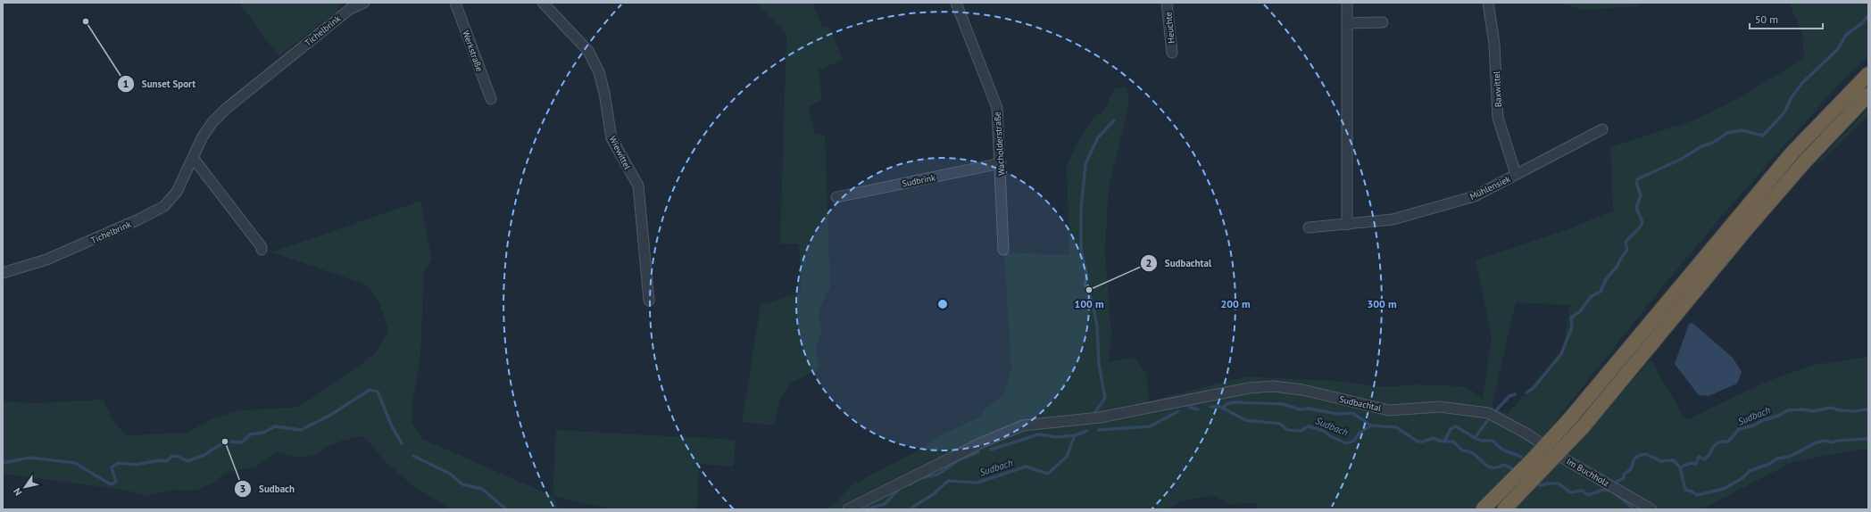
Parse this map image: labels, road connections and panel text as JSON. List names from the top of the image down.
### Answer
{
  "streets": {
    "street": [
      "Heuchte",
      "Tichelbrink",
      "Werkstraße",
      "Baxwittel",
      "Wacholderstraße",
      "Wiewittel",
      "Sudbrink",
      "Mühlensiek",
      "Sudbachtal",
      "Im Buchholz"
    ]
  },
  "crossings": [
    ["Baxwittel", "Mühlensiek"],
    ["Wacholderstraße", "Sudbrink"],
    ["Sudbachtal", "Im Buchholz"]
  ],
  "water": ["Sudbach"],
  "places": ["Sunset Sport", "Sudbachtal", "Sudbach"],
  "scale_bar": "50 m",
  "north": "bottom left",
  "rings": ["100 m", "200 m", "300 m"]
}
